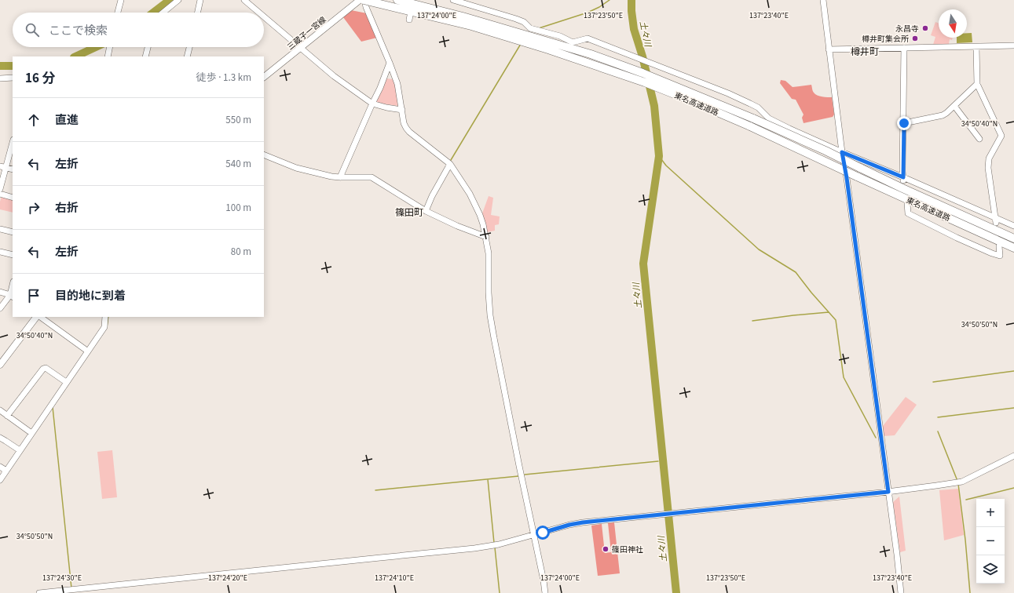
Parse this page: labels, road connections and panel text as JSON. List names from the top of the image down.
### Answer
{
  "streets": {
    "highway": ["東名高速道路"],
    "main road": ["三蔵子一宮線"]
  },
  "districts": ["樽井町", "篠田町"],
  "water": ["土々川"],
  "places": ["永昌寺", "樽井町集会所", "篠田神社"],
  "north": "bottom",
  "page": {
    "search": "ここで検索",
    "heading": ["16 分", "徒歩 · 1.3 km"],
    "list": [
      ["直進", "550 m"],
      ["左折", "540 m"],
      ["右折", "100 m"],
      ["左折", "80 m"],
      "目的地に到着"
    ],
    "map_buttons": ["+", "−"]
  },
  "coordinates": [
    "137°24'00\"E",
    "137°23'50\"E",
    "137°23'40\"E",
    "34°50'40\"N",
    "34°50'50\"N",
    "137°24'30\"E",
    "137°24'20\"E",
    "137°24'10\"E"
  ]
}
